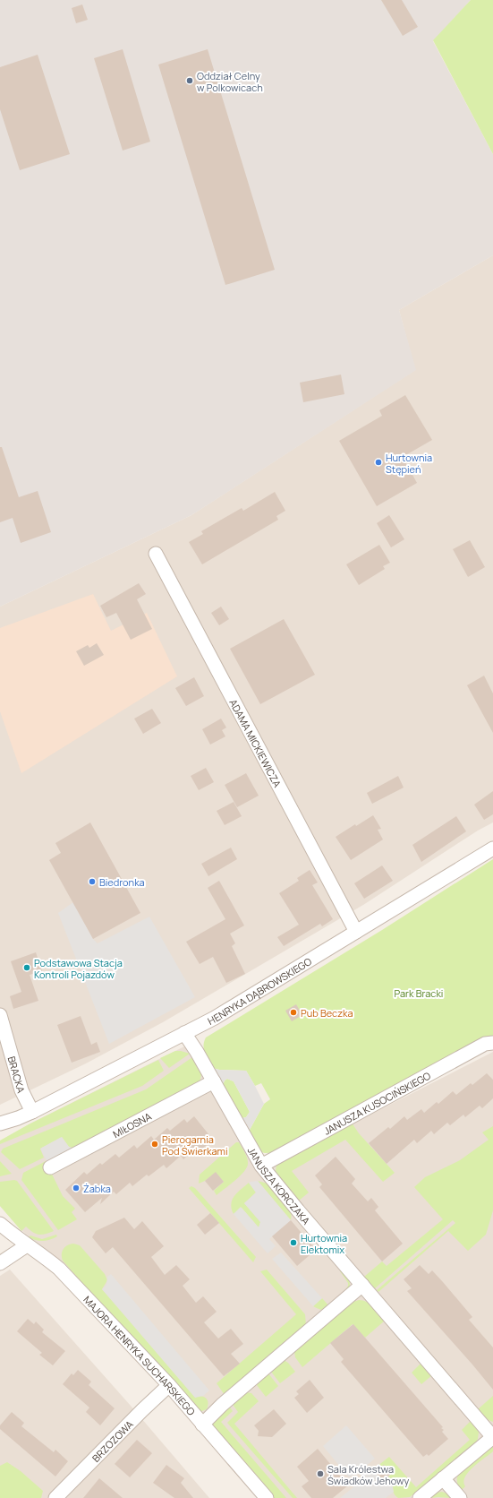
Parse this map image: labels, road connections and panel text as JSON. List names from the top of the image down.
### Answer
{
  "streets": {
    "street": [
      "ADAMA MICKIEWICZA",
      "HENRYKA DĄBROWSKIEGO",
      "BRACKA",
      "JANUSZA KUSOCIŃSKIEGO",
      "MIŁOSNA",
      "JANUSZA KORCZAKA",
      "MAJORA HENRYKA SUCHARSKIEGO",
      "BRZOZOWA"
    ]
  },
  "crossings": [
    ["ADAMA MICKIEWICZA", "HENRYKA DĄBROWSKIEGO"],
    ["HENRYKA DĄBROWSKIEGO", "BRACKA"],
    ["HENRYKA DĄBROWSKIEGO", "JANUSZA KORCZAKA"],
    ["JANUSZA KUSOCIŃSKIEGO", "JANUSZA KORCZAKA"],
    ["MIŁOSNA", "JANUSZA KORCZAKA"],
    ["MAJORA HENRYKA SUCHARSKIEGO", "BRZOZOWA"]
  ],
  "parks": ["Park Bracki"],
  "places": [
    "Oddział Celny w Polkowicach",
    "Hurtownia Stępień",
    "Biedronka",
    "Podstawowa Stacja Kontroli Pojazdów",
    "Pub Beczka",
    "Pierogarnia Pod Świerkami",
    "Żabka",
    "Hurtownia Elektomix",
    "Sala Królestwa Świadków Jehowy"
  ]
}
